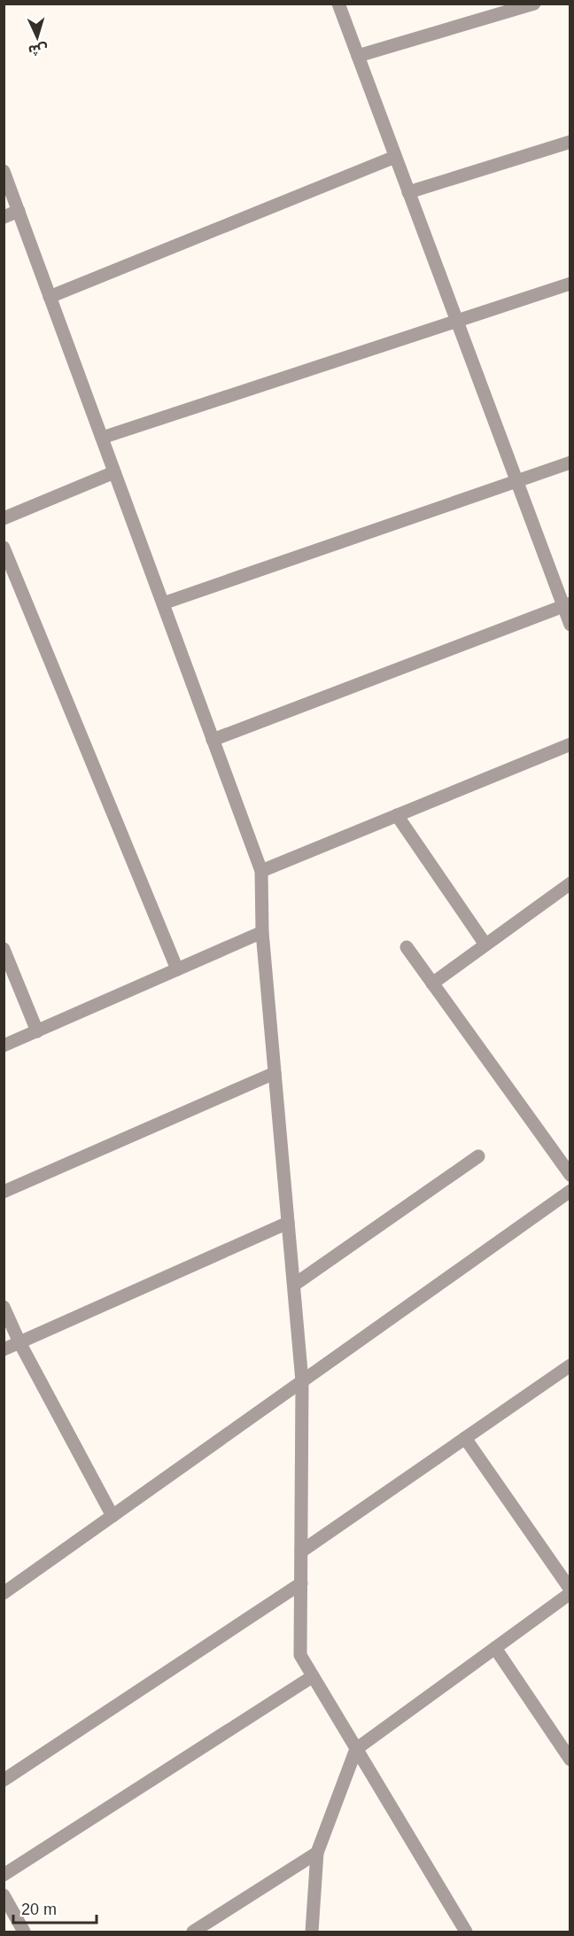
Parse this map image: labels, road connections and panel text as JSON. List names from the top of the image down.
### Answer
{
  "scale_bar": "20 m",
  "north": "bottom"
}
